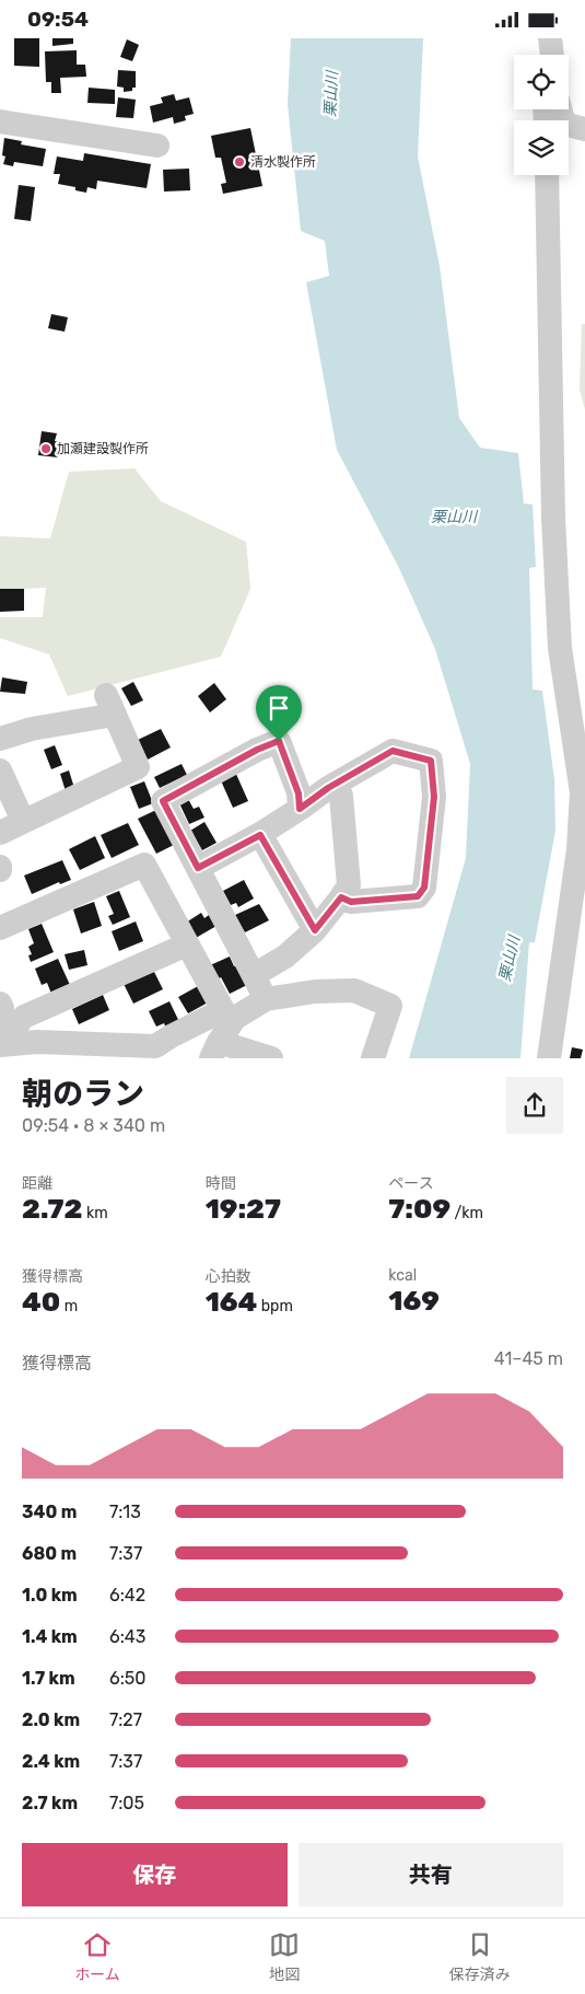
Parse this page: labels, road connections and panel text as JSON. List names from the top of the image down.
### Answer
{
  "water": ["栗山川"],
  "places": ["清水製作所", "加瀬建設製作所"],
  "page": {
    "status": "09:54",
    "heading": ["朝のラン", "09:54 · 8 × 340 m"],
    "stats": [
      ["距離", "2.72 km"],
      ["時間", "19:27"],
      ["ペース", "7:09 /km"],
      ["獲得標高", "40 m"],
      ["心拍数", "164 bpm"],
      ["kcal", "169"]
    ],
    "chart": ["獲得標高", "41–45 m"],
    "list": [
      {
        "name": "340 m",
        "note": "7:13"
      },
      {
        "name": "680 m",
        "note": "7:37"
      },
      {
        "name": "1.0 km",
        "note": "6:42"
      },
      {
        "name": "1.4 km",
        "note": "6:43"
      },
      {
        "name": "1.7 km",
        "note": "6:50"
      },
      {
        "name": "2.0 km",
        "note": "7:27"
      },
      {
        "name": "2.4 km",
        "note": "7:37"
      },
      {
        "name": "2.7 km",
        "note": "7:05"
      }
    ],
    "buttons": ["保存", "共有"],
    "tabs": ["ホーム", "地図", "保存済み"]
  }
}
